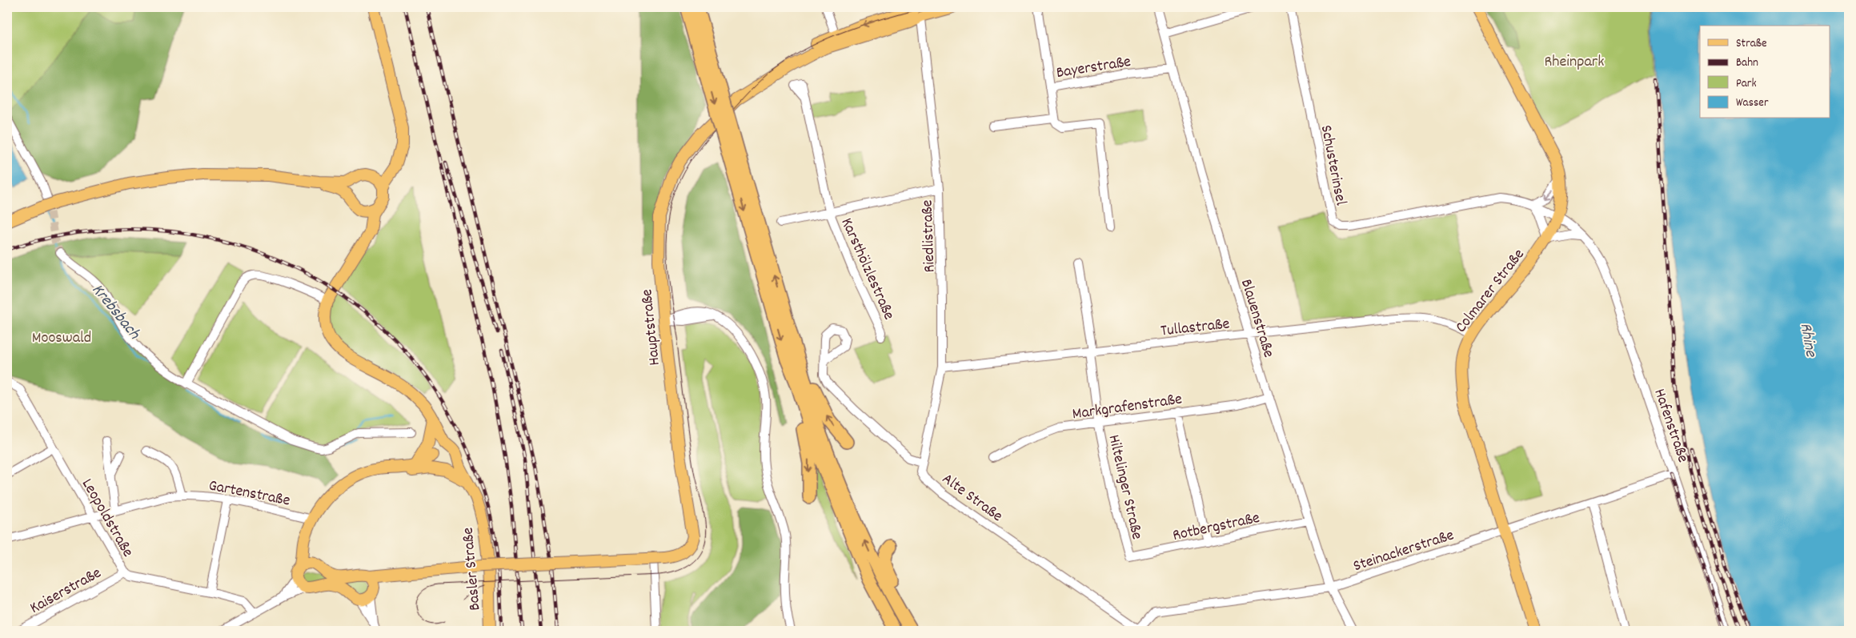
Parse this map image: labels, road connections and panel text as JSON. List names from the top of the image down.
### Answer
{
  "streets": {
    "main road": ["Colmarer Straße", "Hauptstraße", "Basler Straße"],
    "street": [
      "Bayerstraße",
      "Schusterinsel",
      "Riedlistraße",
      "Karsthölzlestraße",
      "Blauenstraße",
      "Tullastraße",
      "Markgrafenstraße",
      "Hafenstraße",
      "Hiltelinger Straße",
      "Gartenstraße",
      "Alte Straße",
      "Leopoldstraße",
      "Rotbergstraße",
      "Steinackerstraße",
      "Kaiserstraße"
    ]
  },
  "crossings": [
    ["Bayerstraße", "Blauenstraße"],
    ["Schusterinsel", "Colmarer Straße"],
    ["Schusterinsel", "Hafenstraße"],
    ["Riedlistraße", "Karsthölzlestraße"],
    ["Riedlistraße", "Tullastraße"],
    ["Riedlistraße", "Hauptstraße"],
    ["Riedlistraße", "Alte Straße"],
    ["Colmarer Straße", "Tullastraße"],
    ["Colmarer Straße", "Hafenstraße"],
    ["Colmarer Straße", "Steinackerstraße"],
    ["Blauenstraße", "Tullastraße"],
    ["Blauenstraße", "Markgrafenstraße"],
    ["Blauenstraße", "Rotbergstraße"],
    ["Blauenstraße", "Steinackerstraße"],
    ["Tullastraße", "Hiltelinger Straße"],
    ["Markgrafenstraße", "Hiltelinger Straße"],
    ["Hafenstraße", "Steinackerstraße"],
    ["Hiltelinger Straße", "Rotbergstraße"],
    ["Gartenstraße", "Leopoldstraße"],
    ["Alte Straße", "Steinackerstraße"],
    ["Leopoldstraße", "Kaiserstraße"]
  ],
  "water": ["Krebsbach", "Rhine"],
  "parks": ["Rheinpark", "Mooswald"],
  "legend": [
    "Straße",
    "Bahn",
    "Park",
    "Wasser"
  ]
}
